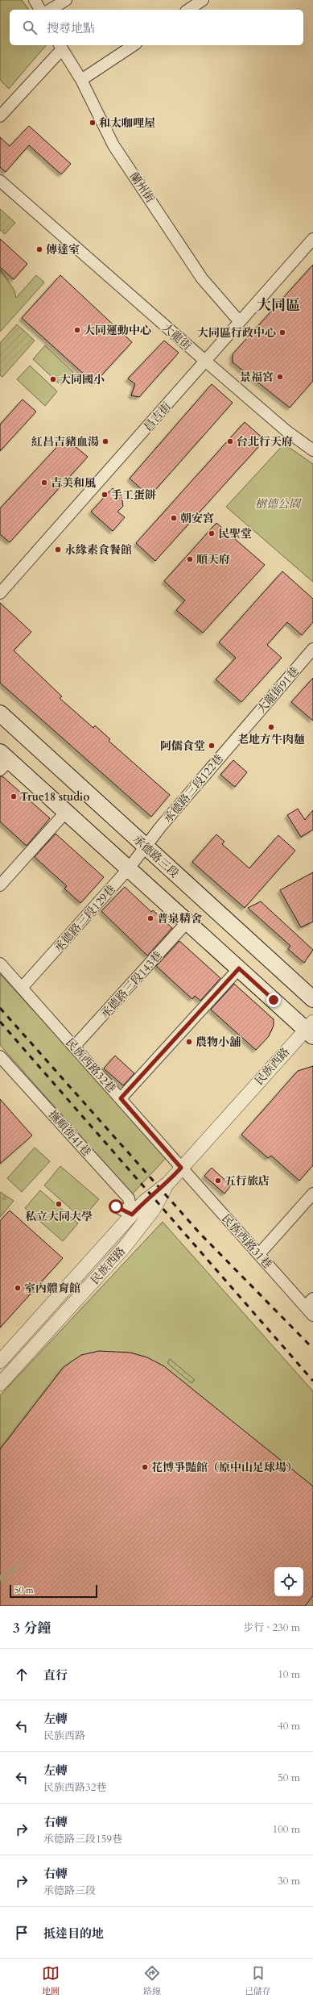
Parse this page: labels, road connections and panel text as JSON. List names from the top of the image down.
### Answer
{
  "streets": {
    "main road": ["承德路三段"],
    "street": [
      "蘭州街",
      "大龍街",
      "昌吉街",
      "大龍街91巷",
      "承德路三段122巷",
      "承德路三段129巷",
      "承德路三段143巷",
      "民族西路32巷",
      "民族西路",
      "撫順街41巷",
      "民族西路31巷"
    ]
  },
  "crossings": [
    ["蘭州街", "昌吉街"],
    ["大龍街", "昌吉街"],
    ["大龍街91巷", "承德路三段122巷"],
    ["承德路三段122巷", "承德路三段"],
    ["承德路三段122巷", "承德路三段129巷"],
    ["承德路三段", "承德路三段129巷"],
    ["承德路三段129巷", "民族西路32巷"],
    ["承德路三段143巷", "民族西路32巷"],
    ["民族西路32巷", "民族西路"],
    ["民族西路32巷", "民族西路31巷"],
    ["民族西路", "撫順街41巷"],
    ["民族西路", "民族西路31巷"]
  ],
  "districts": ["大同區"],
  "parks": ["樹德公園"],
  "places": [
    "和太咖哩屋",
    "傳達室",
    "大同運動中心",
    "大同區行政中心",
    "景福宮",
    "大同國小",
    "紅昌吉豬血湯",
    "台北行天府",
    "吉美和風",
    "手工蛋餅",
    "朝安宮",
    "民聖堂",
    "永緣素食餐館",
    "順天府",
    "老地方牛肉麵",
    "阿儒食堂",
    "True18 studio",
    "普泉精舍",
    "農物小舖",
    "五行旅店",
    "私立大同大學",
    "室內體育館",
    "花博爭豔館（原中山足球場）"
  ],
  "scale_bar": "50 m",
  "page": {
    "search": "搜尋地點",
    "scale": "50 m",
    "heading": ["3 分鐘", "步行 · 230 m"],
    "list": [
      ["直行", "10 m"],
      ["左轉", "民族西路", "40 m"],
      ["左轉", "民族西路32巷", "50 m"],
      ["右轉", "承德路三段159巷", "100 m"],
      ["右轉", "承德路三段", "30 m"],
      "抵達目的地"
    ],
    "nav": ["地圖", "路線", "已儲存"]
  }
}
